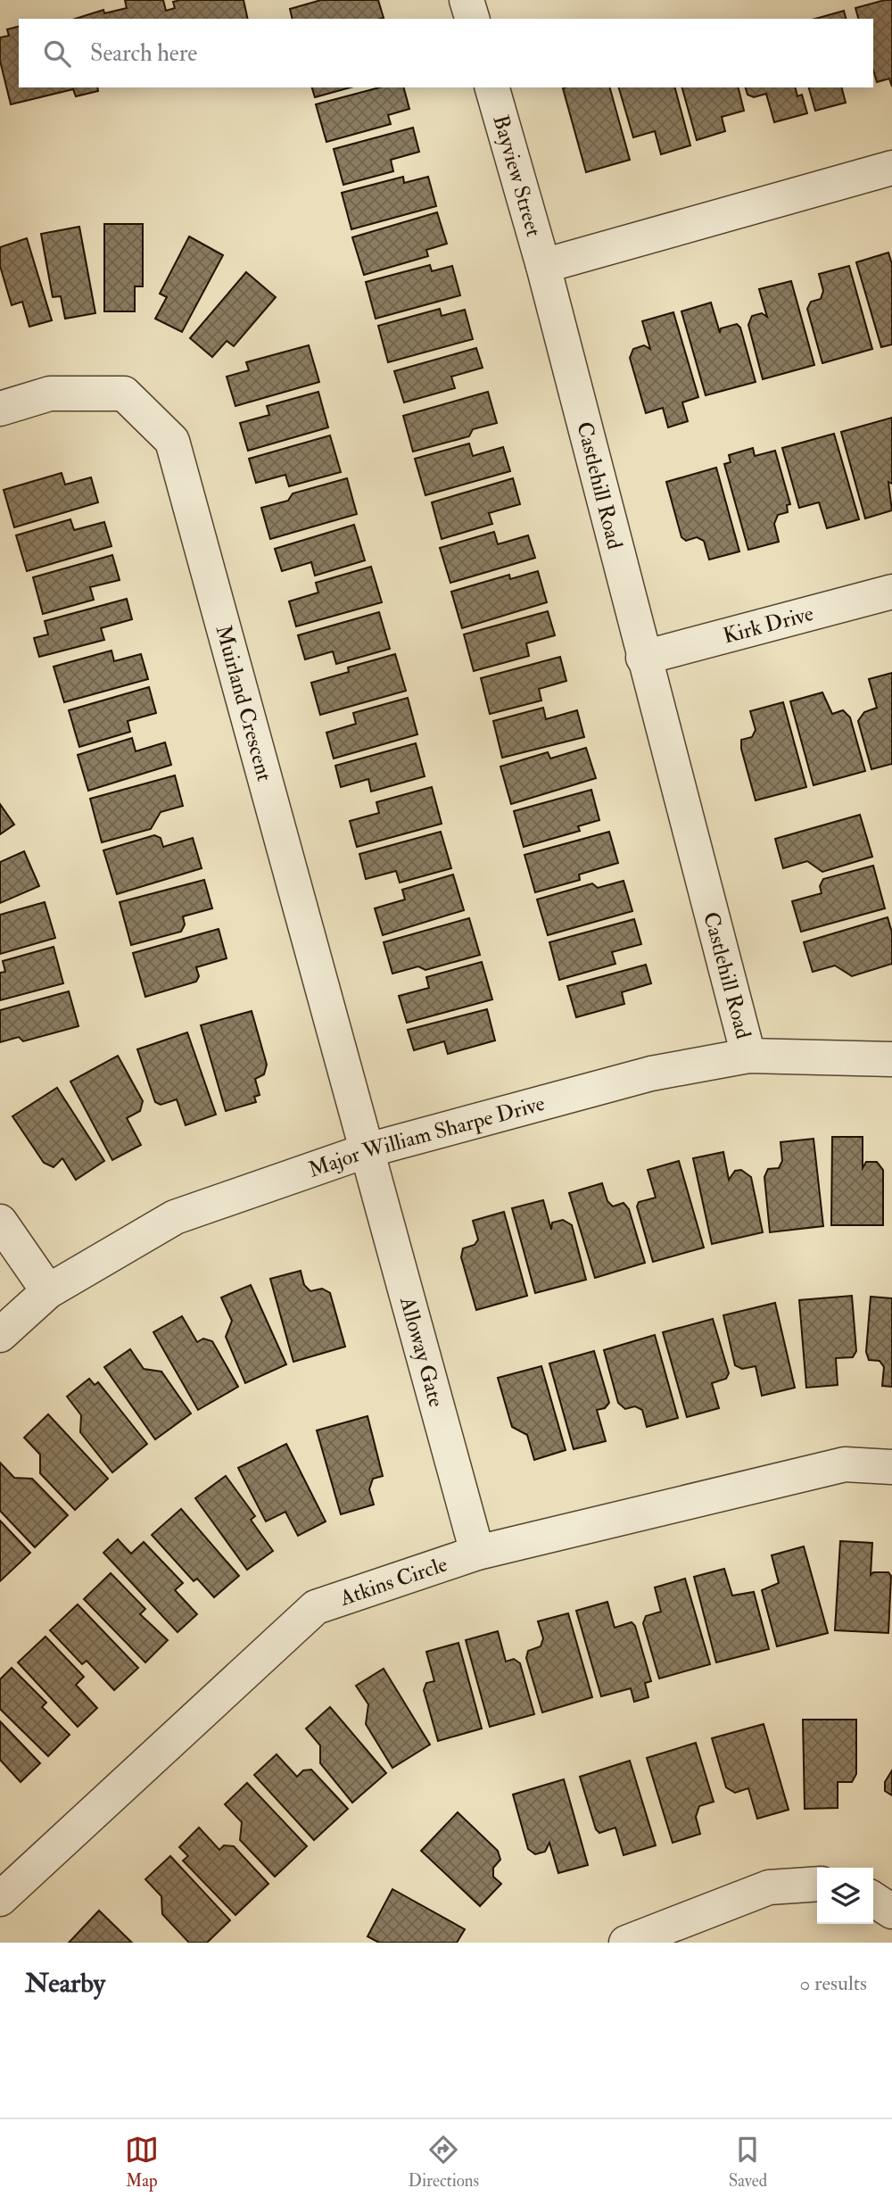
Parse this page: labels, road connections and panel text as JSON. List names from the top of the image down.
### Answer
{
  "streets": {
    "street": [
      "Bayview Street",
      "Castlehill Road",
      "Kirk Drive",
      "Muirland Crescent",
      "Major William Sharpe Drive",
      "Alloway Gate",
      "Atkins Circle"
    ]
  },
  "crossings": [
    ["Bayview Street", "Castlehill Road"],
    ["Castlehill Road", "Kirk Drive"],
    ["Castlehill Road", "Major William Sharpe Drive"],
    ["Muirland Crescent", "Major William Sharpe Drive"],
    ["Muirland Crescent", "Alloway Gate"],
    ["Major William Sharpe Drive", "Alloway Gate"],
    ["Alloway Gate", "Atkins Circle"]
  ],
  "page": {
    "search": "Search here",
    "heading": ["Nearby", "0 results"],
    "nav": ["Map", "Directions", "Saved"]
  }
}
